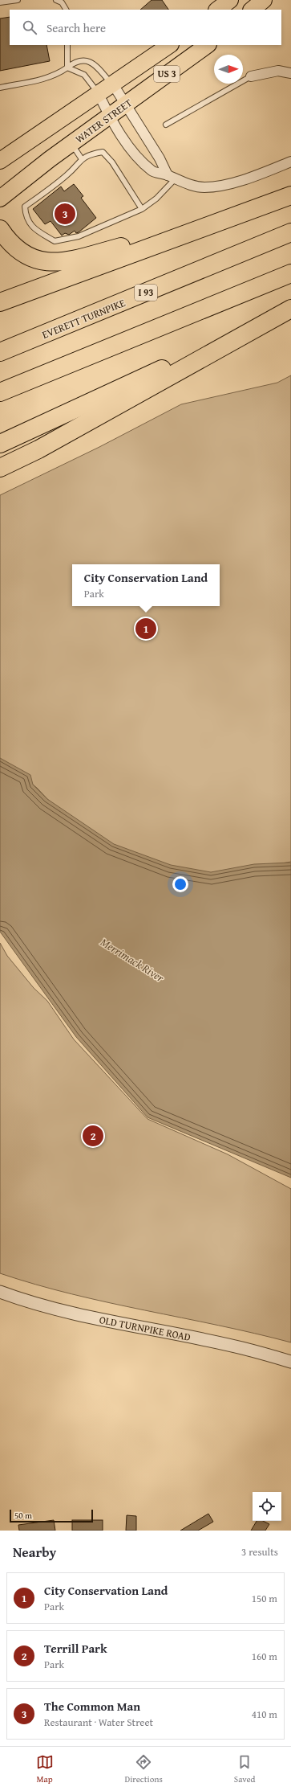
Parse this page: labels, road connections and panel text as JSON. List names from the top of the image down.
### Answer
{
  "streets": {
    "highway": ["I 93", "EVERETT TURNPIKE"],
    "main road": ["US 3", "WATER STREET"],
    "street": ["OLD TURNPIKE ROAD"]
  },
  "water": ["Merrimack River"],
  "scale_bar": "50 m",
  "north": "right",
  "page": {
    "search": "Search here",
    "pins": ["3", "1", "2"],
    "popup": ["City Conservation Land", "Park"],
    "scale": "50 m",
    "heading": ["Nearby", "3 results"],
    "list": [
      {
        "mark": "1",
        "name": "City Conservation Land",
        "note": "Park",
        "value": "150 m"
      },
      {
        "mark": "2",
        "name": "Terrill Park",
        "note": "Park",
        "value": "160 m"
      },
      {
        "mark": "3",
        "name": "The Common Man",
        "note": "Restaurant · Water Street",
        "value": "410 m"
      }
    ],
    "nav": ["Map", "Directions", "Saved"]
  }
}
